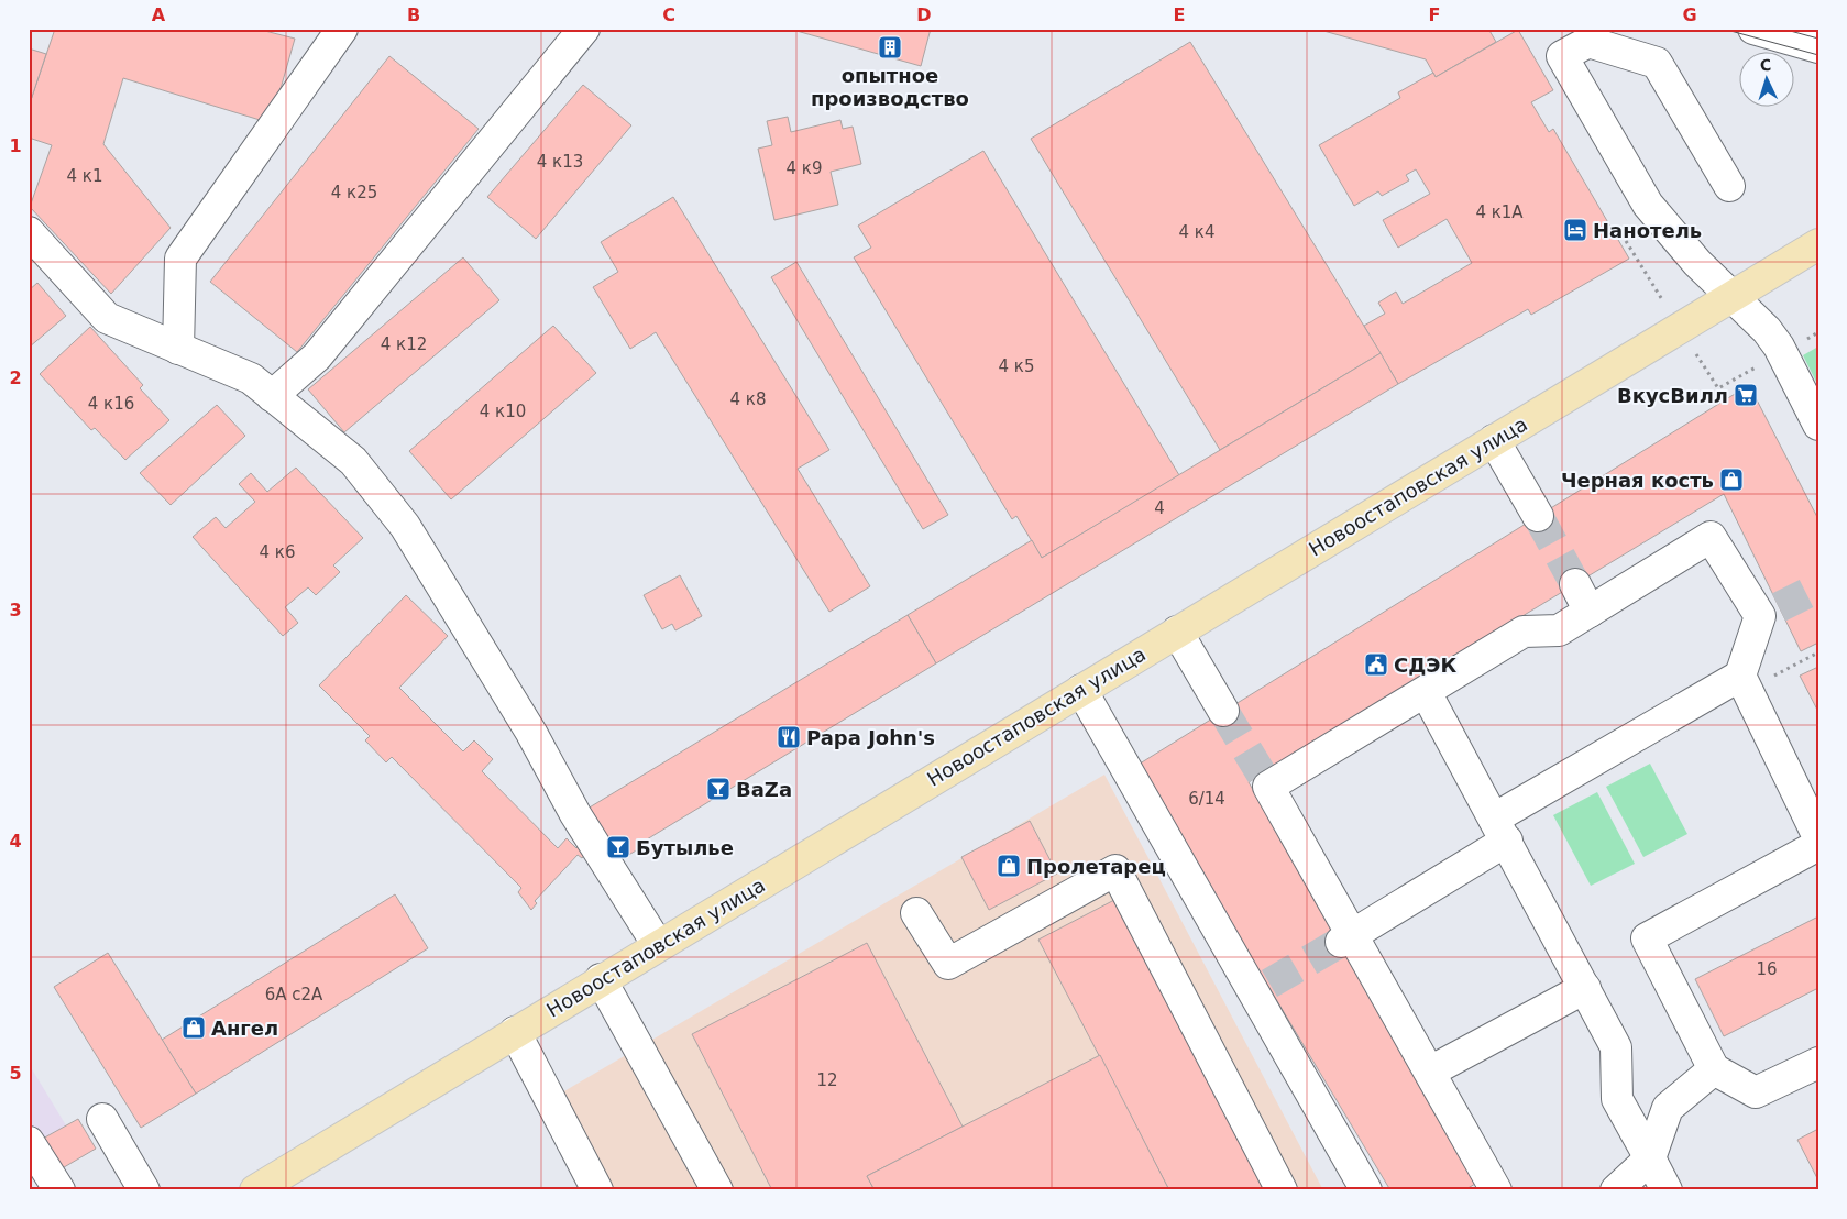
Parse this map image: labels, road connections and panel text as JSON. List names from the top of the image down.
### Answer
{
  "streets": {
    "main road": ["Новоостаповская улица"]
  },
  "places": {
    "building": ["опытное производство"],
    "hotel": ["Нанотель"],
    "supermarket": ["ВкусВилл"],
    "shop": ["Черная кость", "Пролетарец", "Ангел"],
    "public building": ["СДЭК"],
    "restaurant": ["Papa John's"],
    "bar": ["BaZa", "Бутылье"]
  },
  "house_numbers": [
    "4 к13",
    "4 к9",
    "4 к1",
    "4 к25",
    "4 к1А",
    "4 к4",
    "4 к12",
    "4 к5",
    "4 к8",
    "4 к16",
    "4 к10",
    "4",
    "4 к6",
    "6/14",
    "16",
    "6А с2А",
    "12"
  ],
  "north": "top",
  "grid": {
    "columns": [
      "A",
      "B",
      "C",
      "D",
      "E",
      "F",
      "G"
    ],
    "rows": [
      "1",
      "2",
      "3",
      "4",
      "5"
    ]
  }
}
